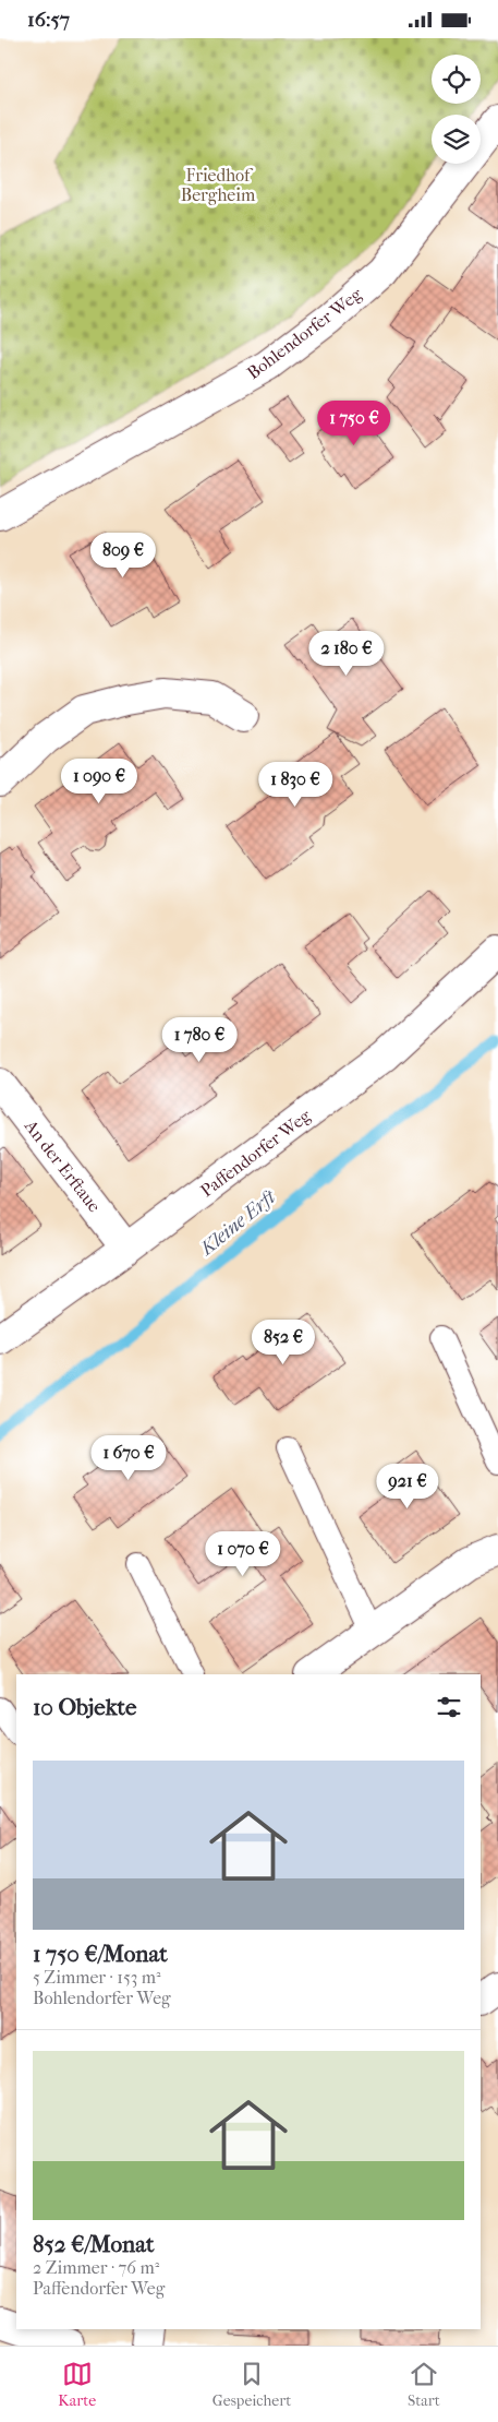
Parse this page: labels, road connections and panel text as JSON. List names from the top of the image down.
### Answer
{
  "streets": {
    "street": ["Bohlendorfer Weg", "Paffendorfer Weg", "An der Erftaue"]
  },
  "crossings": [
    ["Paffendorfer Weg", "An der Erftaue"]
  ],
  "water": ["Kleine Erft"],
  "parks": ["Friedhof Bergheim"],
  "page": {
    "status": "16:57",
    "price": [
      "1 750 €",
      "809 €",
      "2 180 €",
      "1 090 €",
      "1 830 €",
      "1 780 €",
      "852 €",
      "1 670 €",
      "921 €",
      "1 070 €"
    ],
    "heading": "10 Objekte",
    "list": [
      {
        "name": "1 750 €/Monat",
        "note": "5 Zimmer · 153 m² · Bohlendorfer Weg"
      },
      {
        "name": "852 €/Monat",
        "note": "2 Zimmer · 76 m² · Paffendorfer Weg"
      }
    ],
    "tabs": ["Karte", "Gespeichert", "Start"]
  }
}
